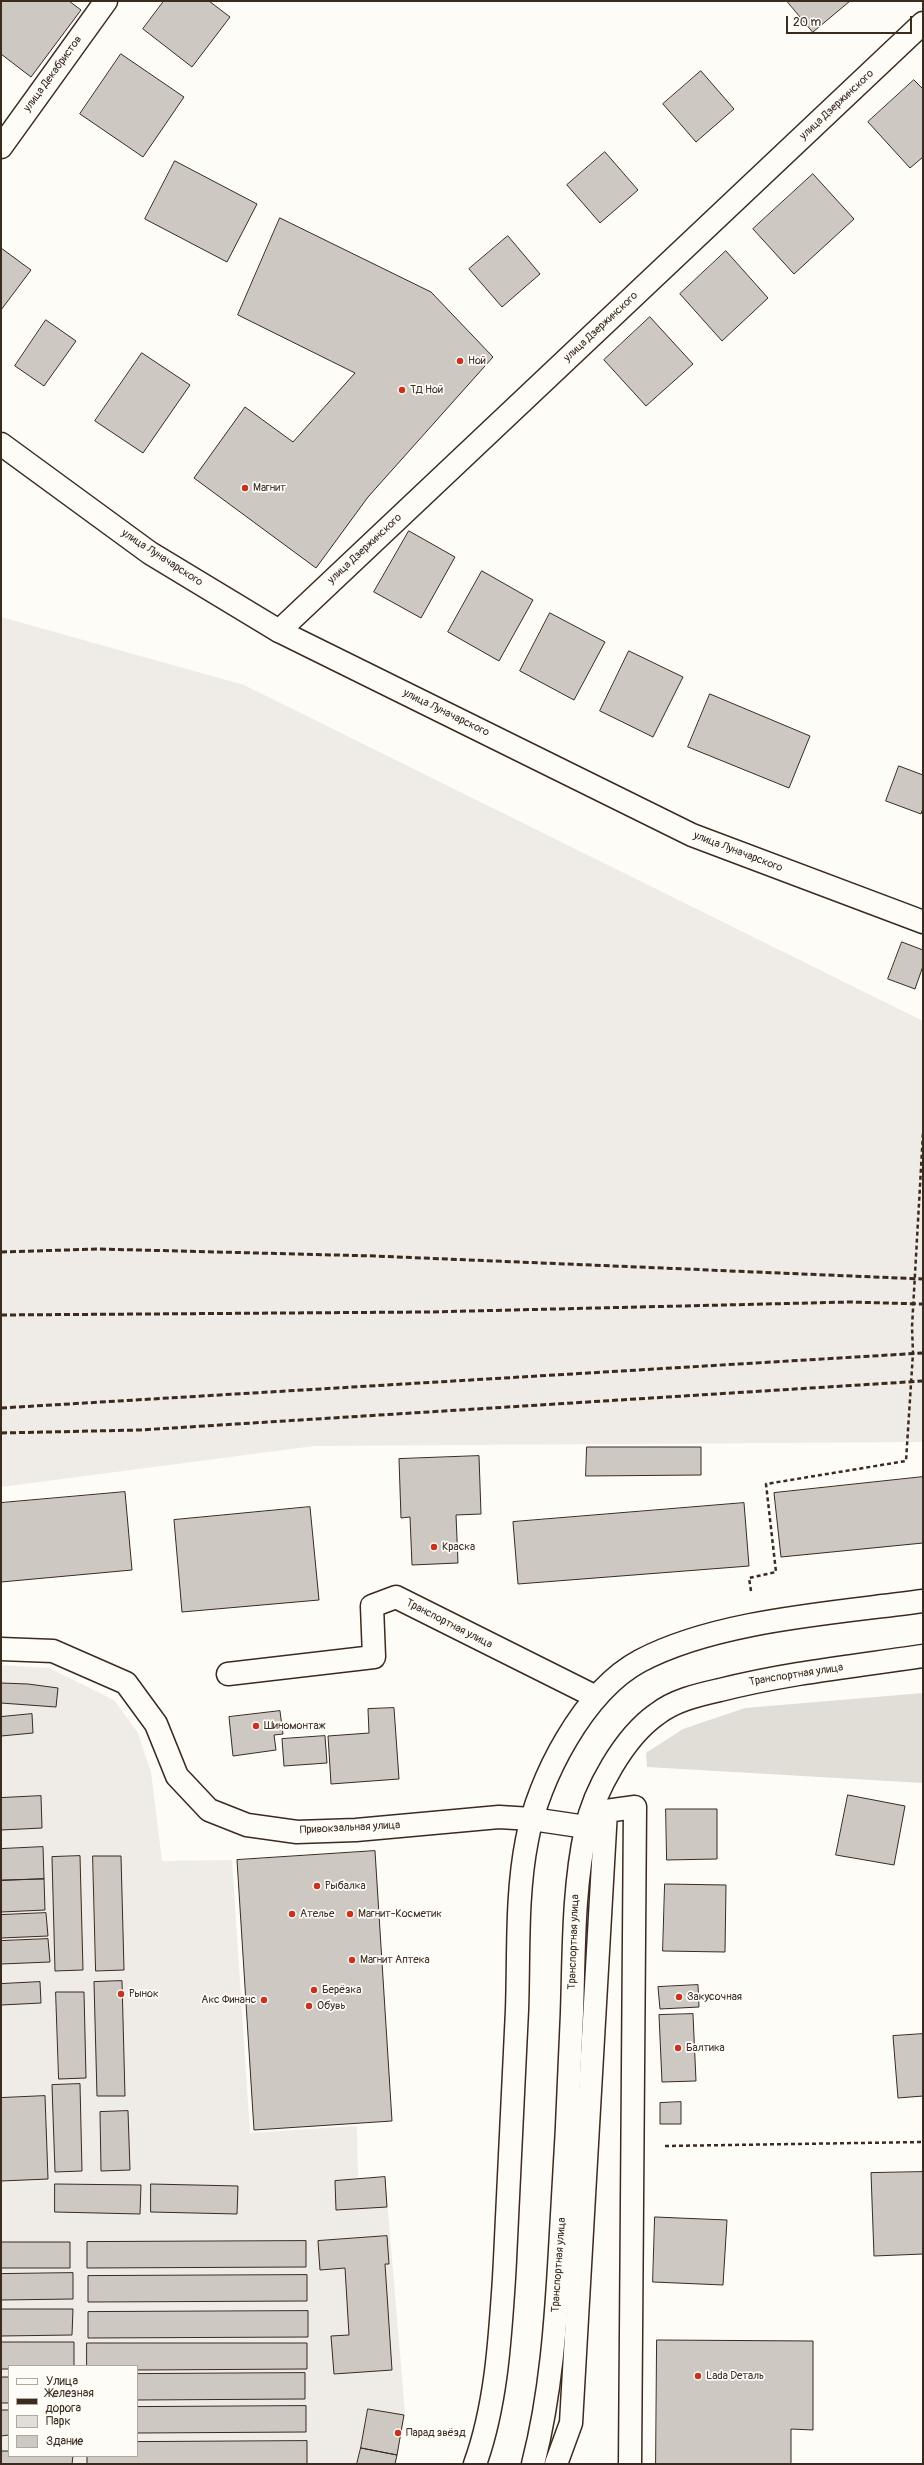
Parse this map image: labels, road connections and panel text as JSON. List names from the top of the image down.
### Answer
{
  "streets": {
    "street": [
      "улица Декабристов",
      "улица Дзержинского",
      "улица Луначарского",
      "Транспортная улица",
      "Привокзальная улица"
    ]
  },
  "crossings": [
    ["улица Дзержинского", "улица Луначарского"],
    ["Транспортная улица", "Привокзальная улица"]
  ],
  "places": [
    "Ной",
    "ТД Ной",
    "Магнит",
    "Краска",
    "Шиномонтаж",
    "Рыбалка",
    "Ателье",
    "Магнит-Косметик",
    "Магнит Аптека",
    "Берёзка",
    "Рынок",
    "Закусочная",
    "Акс Финанс",
    "Обувь",
    "Балтика",
    "Lada Dеталь",
    "Парад звёзд"
  ],
  "legend": [
    "Улица",
    "Железная дорога",
    "Парк",
    "Здание"
  ],
  "scale_bar": "20 m"
}
